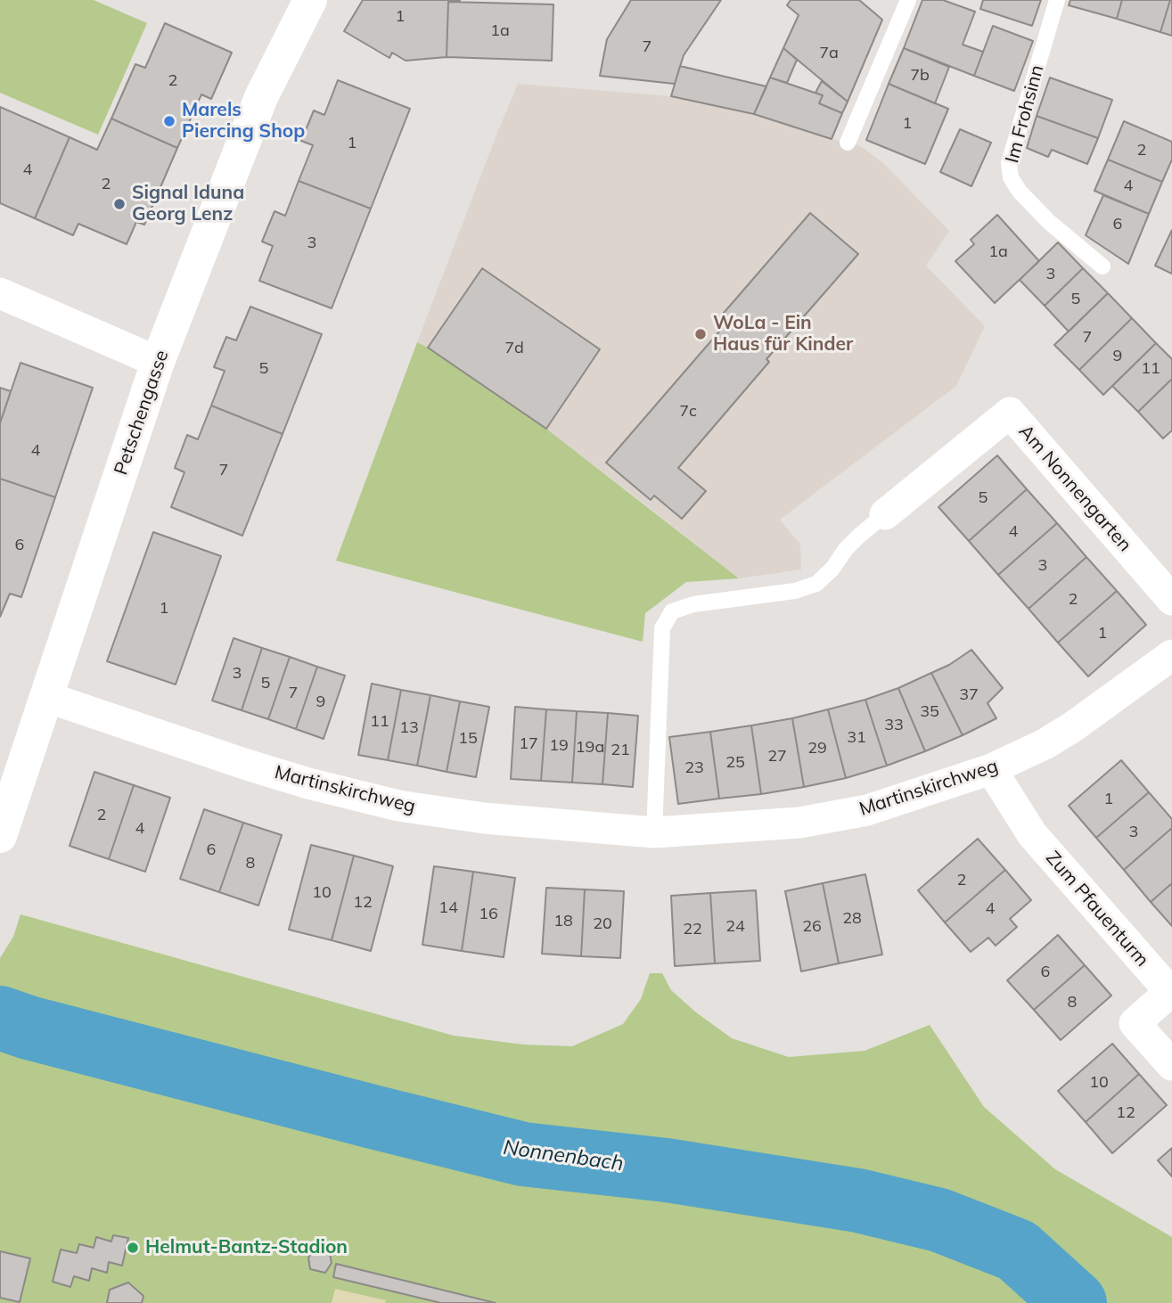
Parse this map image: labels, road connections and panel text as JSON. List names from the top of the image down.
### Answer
{
  "streets": {
    "street": [
      "Petschengasse",
      "Am Nonnengarten",
      "Martinskirchweg",
      "Zum Pfauenturm"
    ],
    "lane": ["Im Frohsinn"]
  },
  "crossings": [
    ["Petschengasse", "Martinskirchweg"],
    ["Martinskirchweg", "Zum Pfauenturm"]
  ],
  "water": ["Nonnenbach"],
  "places": [
    "Marels Piercing Shop",
    "Signal Iduna Georg Lenz",
    "WoLa - Ein Haus für Kinder",
    "Helmut-Bantz-Stadion"
  ],
  "house_numbers": [
    "1",
    "1a",
    "7",
    "7a",
    "7b",
    "2",
    "1",
    "1",
    "2",
    "4",
    "2",
    "4",
    "6",
    "3",
    "1a",
    "3",
    "5",
    "7",
    "7d",
    "9",
    "5",
    "11",
    "7c",
    "4",
    "7",
    "5",
    "4",
    "6",
    "3",
    "2",
    "1",
    "1",
    "3",
    "5",
    "7",
    "37",
    "9",
    "35",
    "11",
    "33",
    "13",
    "31",
    "15",
    "17",
    "19",
    "19a",
    "29",
    "21",
    "27",
    "25",
    "23",
    "1",
    "2",
    "4",
    "3",
    "6",
    "8",
    "2",
    "10",
    "12",
    "14",
    "4",
    "16",
    "28",
    "18",
    "20",
    "24",
    "26",
    "22",
    "6",
    "8",
    "10",
    "12"
  ]
}
